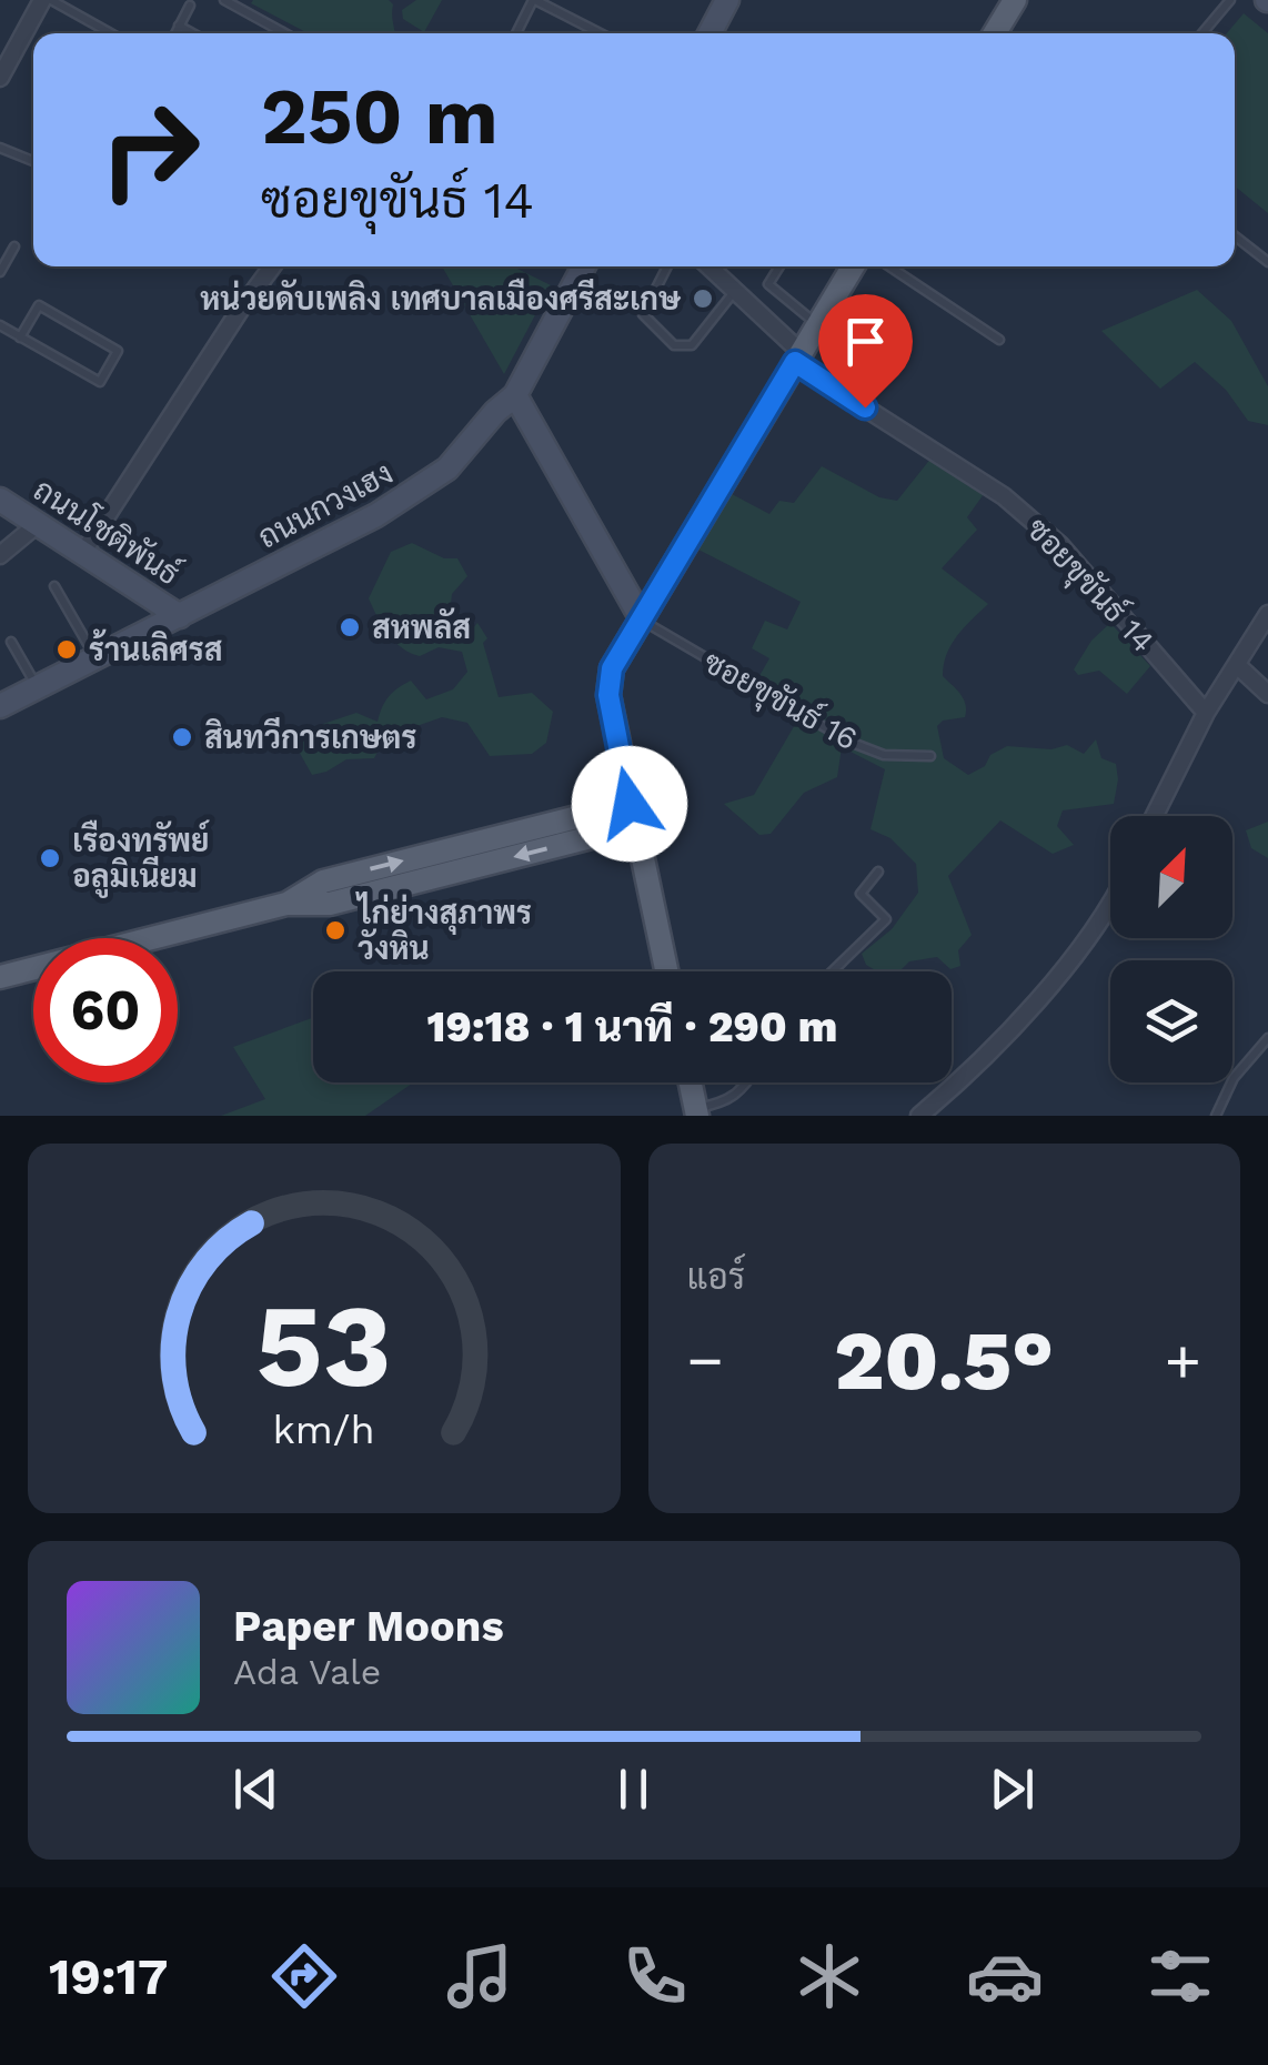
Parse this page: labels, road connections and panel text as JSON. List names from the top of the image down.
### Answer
{
  "streets": {
    "street": ["ถนนกวงเฮง", "ถนนโชติพันธ์", "ซอยขุขันธ์ 14"],
    "lane": ["ซอยขุขันธ์ 16"]
  },
  "crossings": [
    ["ถนนกวงเฮง", "ถนนโชติพันธ์"]
  ],
  "places": [
    "หน่วยดับเพลิง เทศบาลเมืองศรีสะเกษ",
    "สหพลัส",
    "ร้านเลิศรส",
    "สินทวีการเกษตร",
    "เรืองทรัพย์ อลูมิเนียม",
    "ไก่ย่างสุภาพร วังหิน"
  ],
  "north": "top right",
  "page": {
    "turn": ["250 m", "ซอยขุขันธ์ 14"],
    "limit": "60",
    "trip": "19:18 · 1 นาที · 290 m",
    "tile": "แอร์",
    "heat": ["−", "20.5°", "+"],
    "song": ["Paper Moons", "Ada Vale"],
    "tabs": "19:17",
    "gauge": ["53", "km/h"]
  }
}
